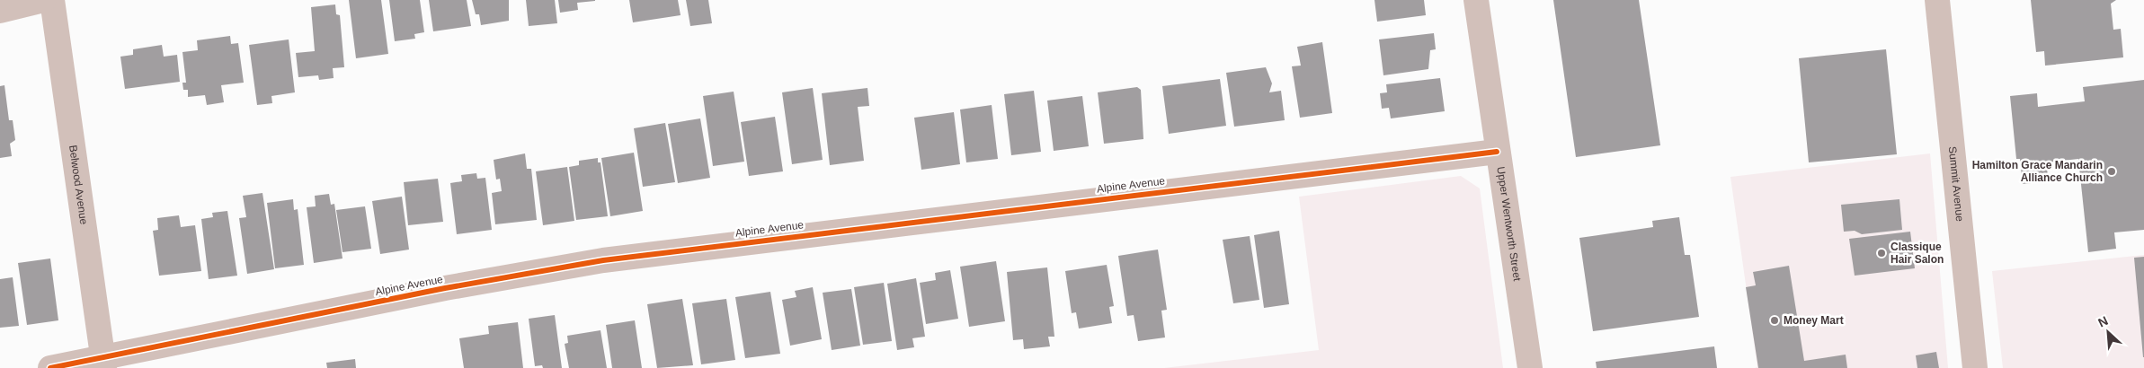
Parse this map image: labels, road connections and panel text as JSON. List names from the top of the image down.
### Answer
{
  "streets": {
    "street": [
      "Belwood Avenue",
      "Summit Avenue",
      "Alpine Avenue",
      "Upper Wentworth Street"
    ]
  },
  "crossings": [
    ["Belwood Avenue", "Alpine Avenue"],
    ["Alpine Avenue", "Upper Wentworth Street"]
  ],
  "places": ["Hamilton Grace Mandarin Alliance Church", "Classique Hair Salon", "Money Mart"],
  "north": "top left"
}
